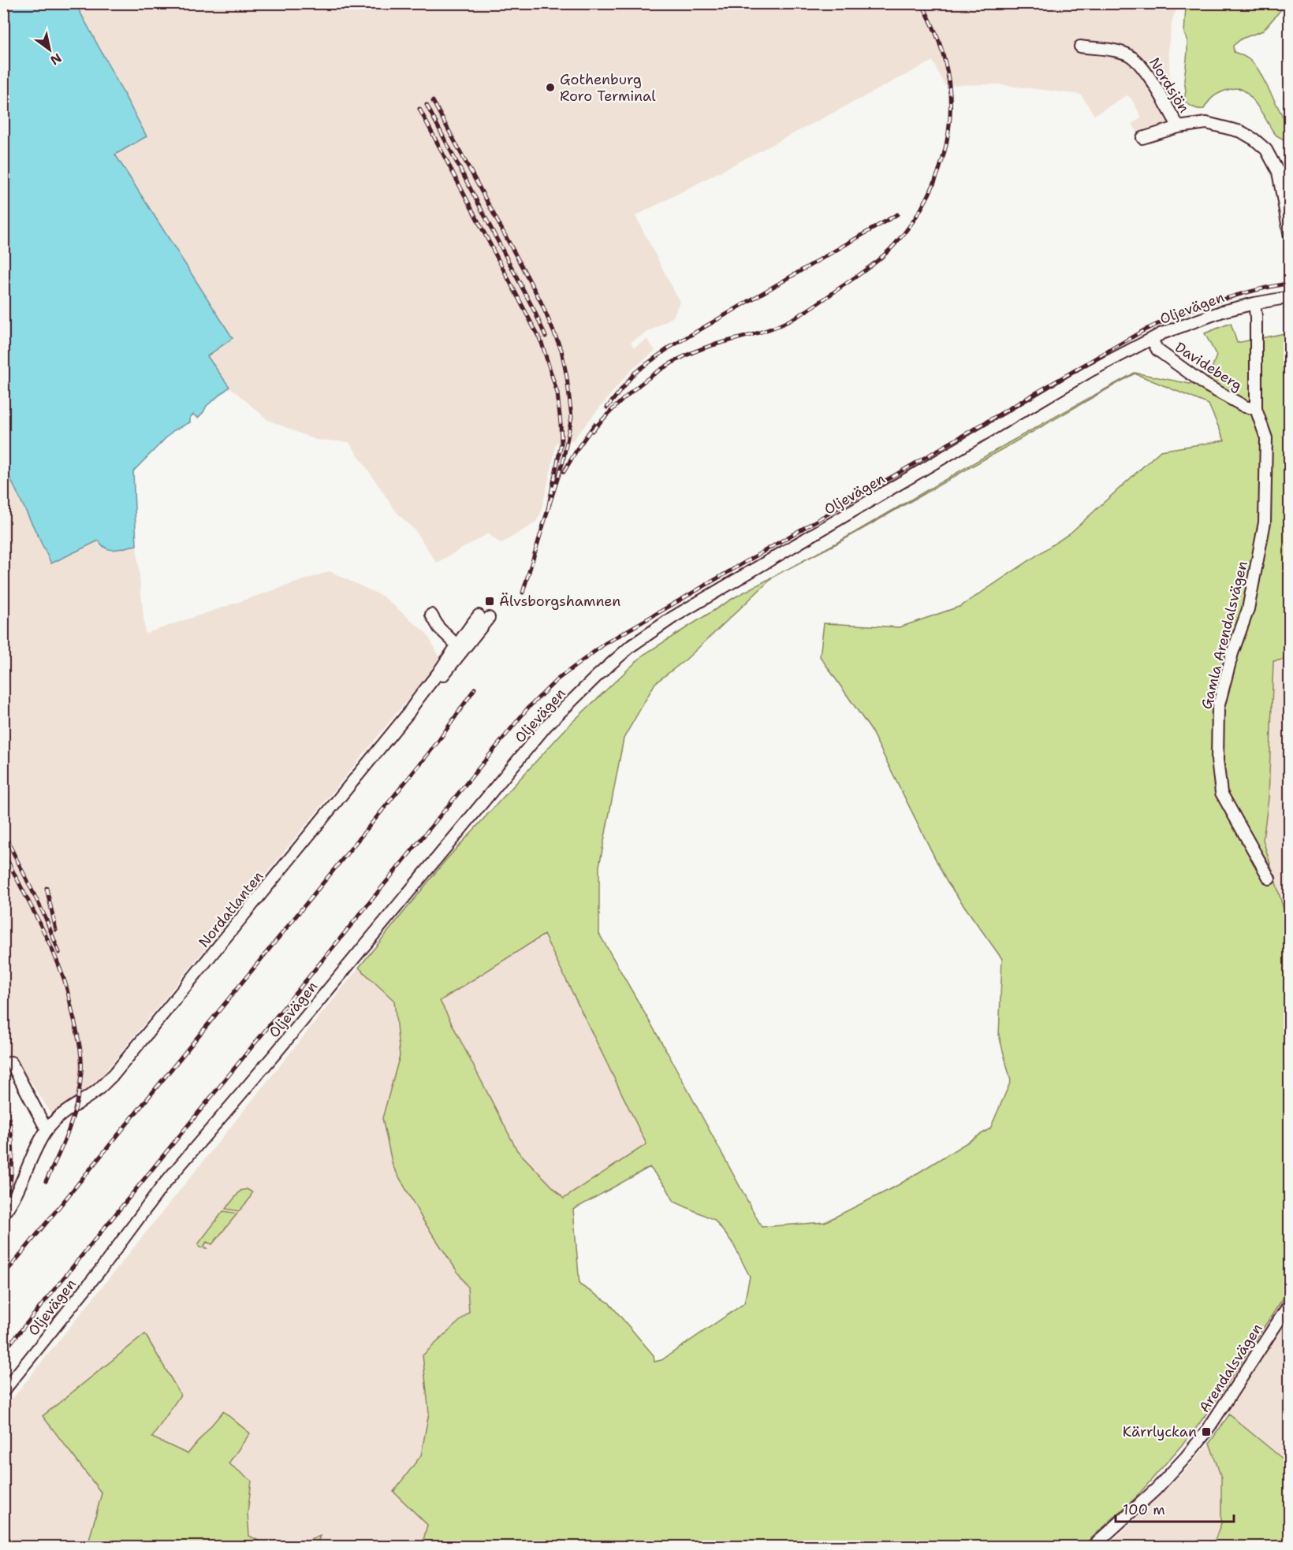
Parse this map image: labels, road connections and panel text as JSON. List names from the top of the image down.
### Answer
{
  "streets": {
    "street": [
      "Nordsjön",
      "Oljevägen",
      "Davideberg",
      "Gamla Arendalsvägen",
      "Nordatlanten",
      "Arendalsvägen"
    ]
  },
  "crossings": [
    ["Oljevägen", "Davideberg"],
    ["Oljevägen", "Gamla Arendalsvägen"],
    ["Davideberg", "Gamla Arendalsvägen"]
  ],
  "places": {
    "other": ["Gothenburg Roro Terminal"],
    "transit": ["Älvsborgshamnen", "Kärrlyckan"]
  },
  "scale_bar": "100 m",
  "north": "bottom right"
}
